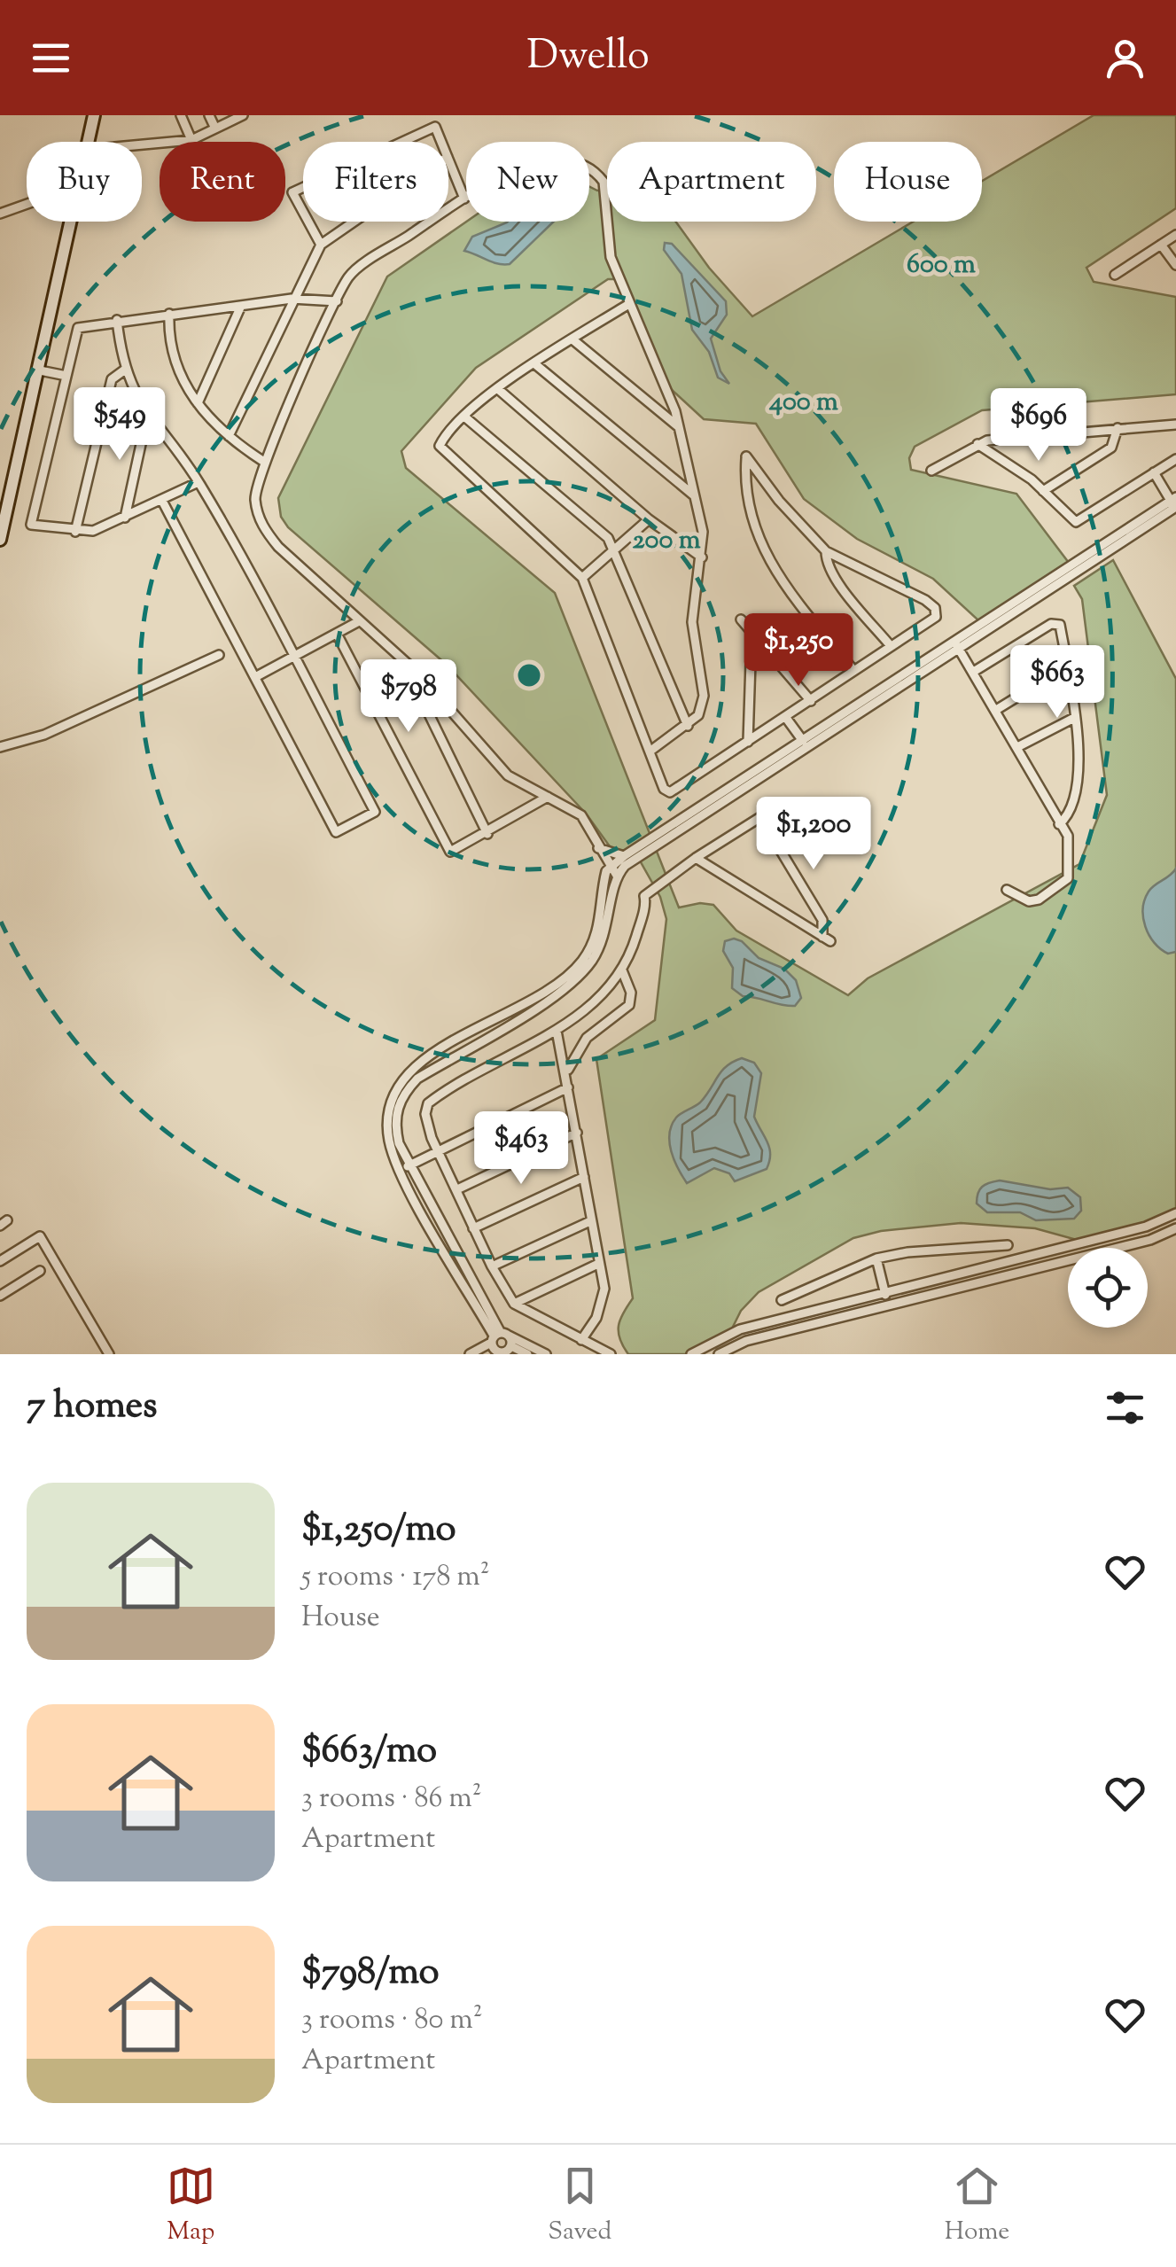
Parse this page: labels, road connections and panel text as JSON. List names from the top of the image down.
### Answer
{
  "page": {
    "header": "Dwello",
    "chip": [
      "Buy",
      "Rent",
      "Filters",
      "New",
      "Apartment",
      "House"
    ],
    "price": [
      "$549",
      "$696",
      "$1,250",
      "$663",
      "$798",
      "$1,200",
      "$463"
    ],
    "heading": "7 homes",
    "list": [
      {
        "name": "$1,250/mo",
        "note": "5 rooms · 178 m² · House"
      },
      {
        "name": "$663/mo",
        "note": "3 rooms · 86 m² · Apartment"
      },
      {
        "name": "$798/mo",
        "note": "3 rooms · 80 m² · Apartment"
      }
    ],
    "tabs": ["Map", "Saved", "Home"]
  },
  "rings": ["600 m", "400 m", "200 m"]
}
